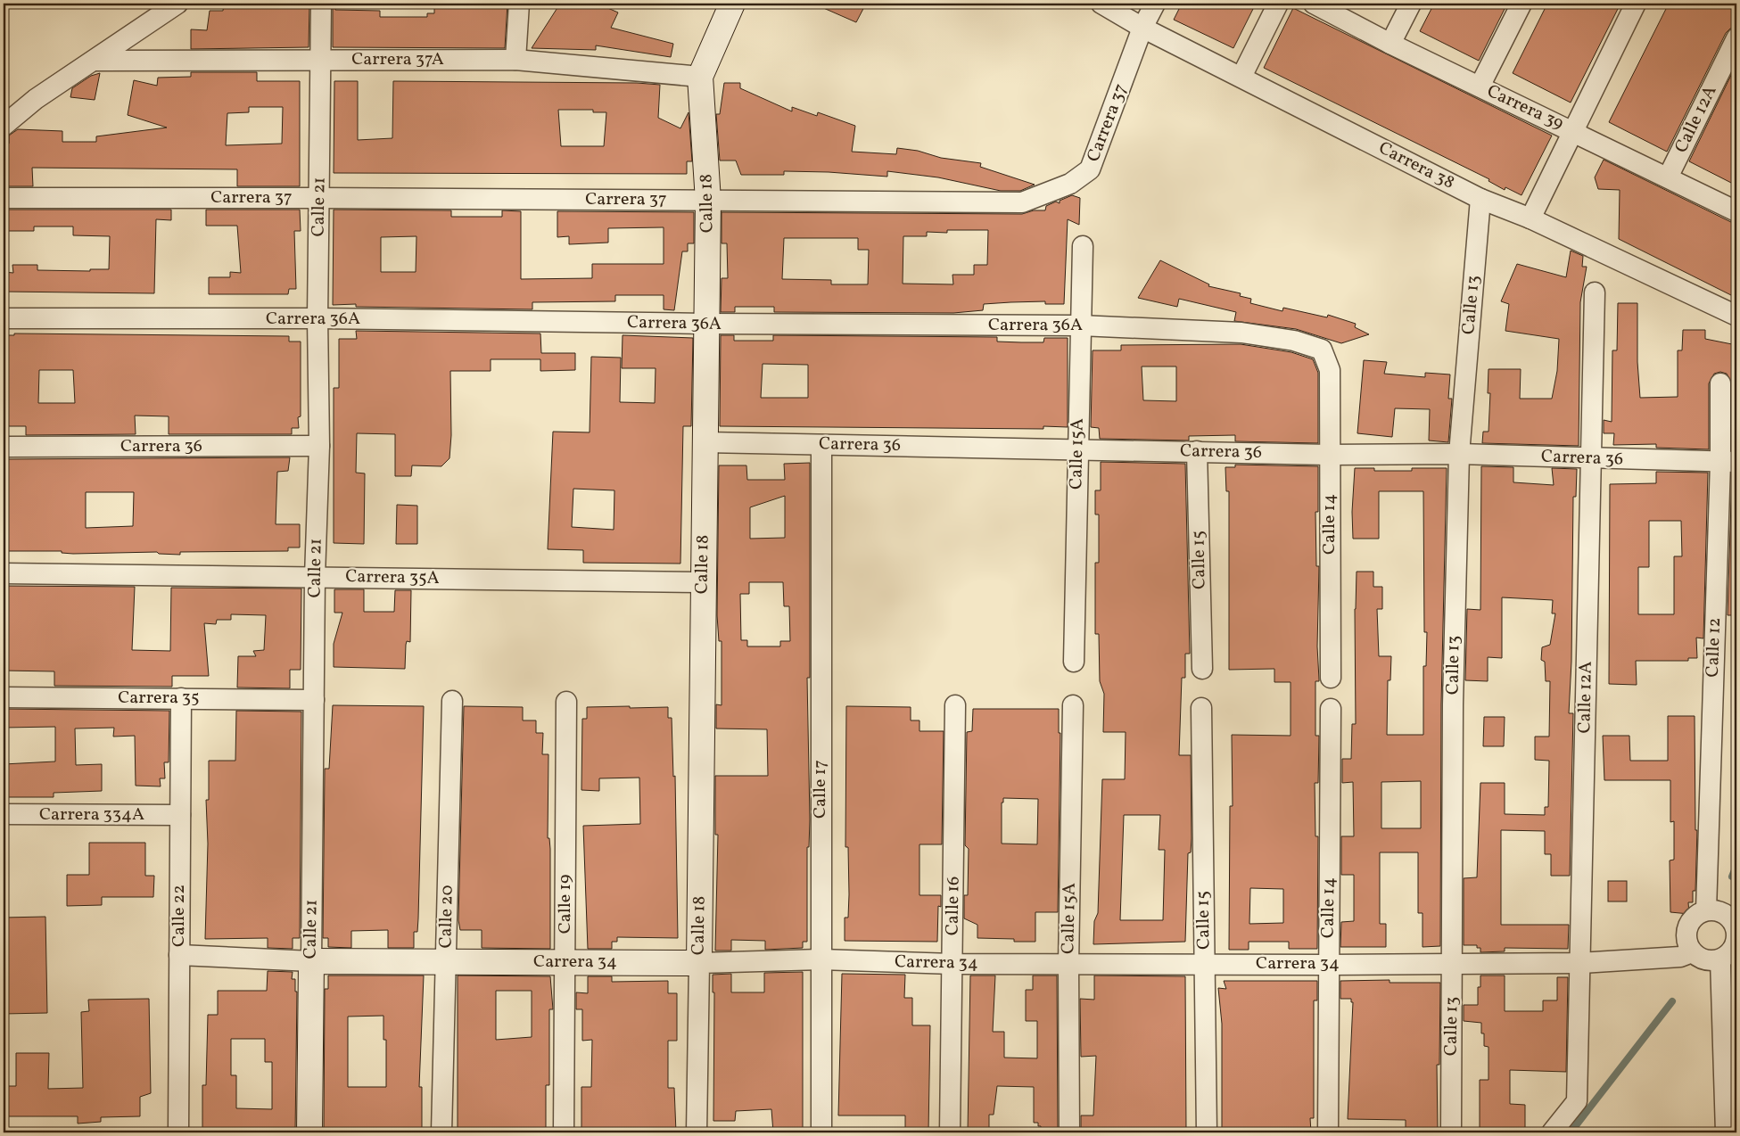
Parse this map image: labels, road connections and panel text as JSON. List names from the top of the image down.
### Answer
{
  "streets": {
    "street": [
      "Carrera 37A",
      "Carrera 39",
      "Calle 12A",
      "Carrera 37",
      "Carrera 38",
      "Calle 18",
      "Calle 21",
      "Calle 13",
      "Carrera 36A",
      "Carrera 36",
      "Calle 15A",
      "Calle 14",
      "Calle 15",
      "Carrera 35A",
      "Calle 12",
      "Carrera 35",
      "Calle 17",
      "Carrera 334A",
      "Calle 19",
      "Calle 16",
      "Calle 22",
      "Calle 20",
      "Carrera 34"
    ]
  },
  "crossings": [
    ["Carrera 37A", "Calle 18"],
    ["Carrera 37A", "Calle 21"],
    ["Carrera 39", "Calle 12A"],
    ["Calle 12A", "Carrera 36"],
    ["Calle 12A", "Carrera 34"],
    ["Carrera 37", "Carrera 38"],
    ["Carrera 37", "Calle 18"],
    ["Carrera 37", "Calle 21"],
    ["Carrera 38", "Calle 13"],
    ["Calle 18", "Carrera 36A"],
    ["Calle 18", "Carrera 36"],
    ["Calle 18", "Carrera 35A"],
    ["Calle 18", "Carrera 34"],
    ["Calle 21", "Carrera 36A"],
    ["Calle 21", "Carrera 36"],
    ["Calle 21", "Carrera 35A"],
    ["Calle 21", "Carrera 35"],
    ["Calle 21", "Carrera 34"],
    ["Calle 13", "Carrera 36"],
    ["Calle 13", "Carrera 34"],
    ["Carrera 36A", "Calle 15A"],
    ["Carrera 36A", "Calle 14"],
    ["Carrera 36", "Calle 15A"],
    ["Carrera 36", "Calle 14"],
    ["Carrera 36", "Calle 15"],
    ["Carrera 36", "Calle 12"],
    ["Carrera 36", "Calle 17"],
    ["Calle 15A", "Carrera 34"],
    ["Calle 14", "Carrera 34"],
    ["Calle 15", "Carrera 34"],
    ["Calle 12", "Carrera 34"],
    ["Carrera 35", "Calle 22"],
    ["Calle 17", "Carrera 34"],
    ["Carrera 334A", "Calle 22"],
    ["Calle 19", "Carrera 34"],
    ["Calle 16", "Carrera 34"],
    ["Calle 22", "Carrera 34"],
    ["Calle 20", "Carrera 34"]
  ]
}
